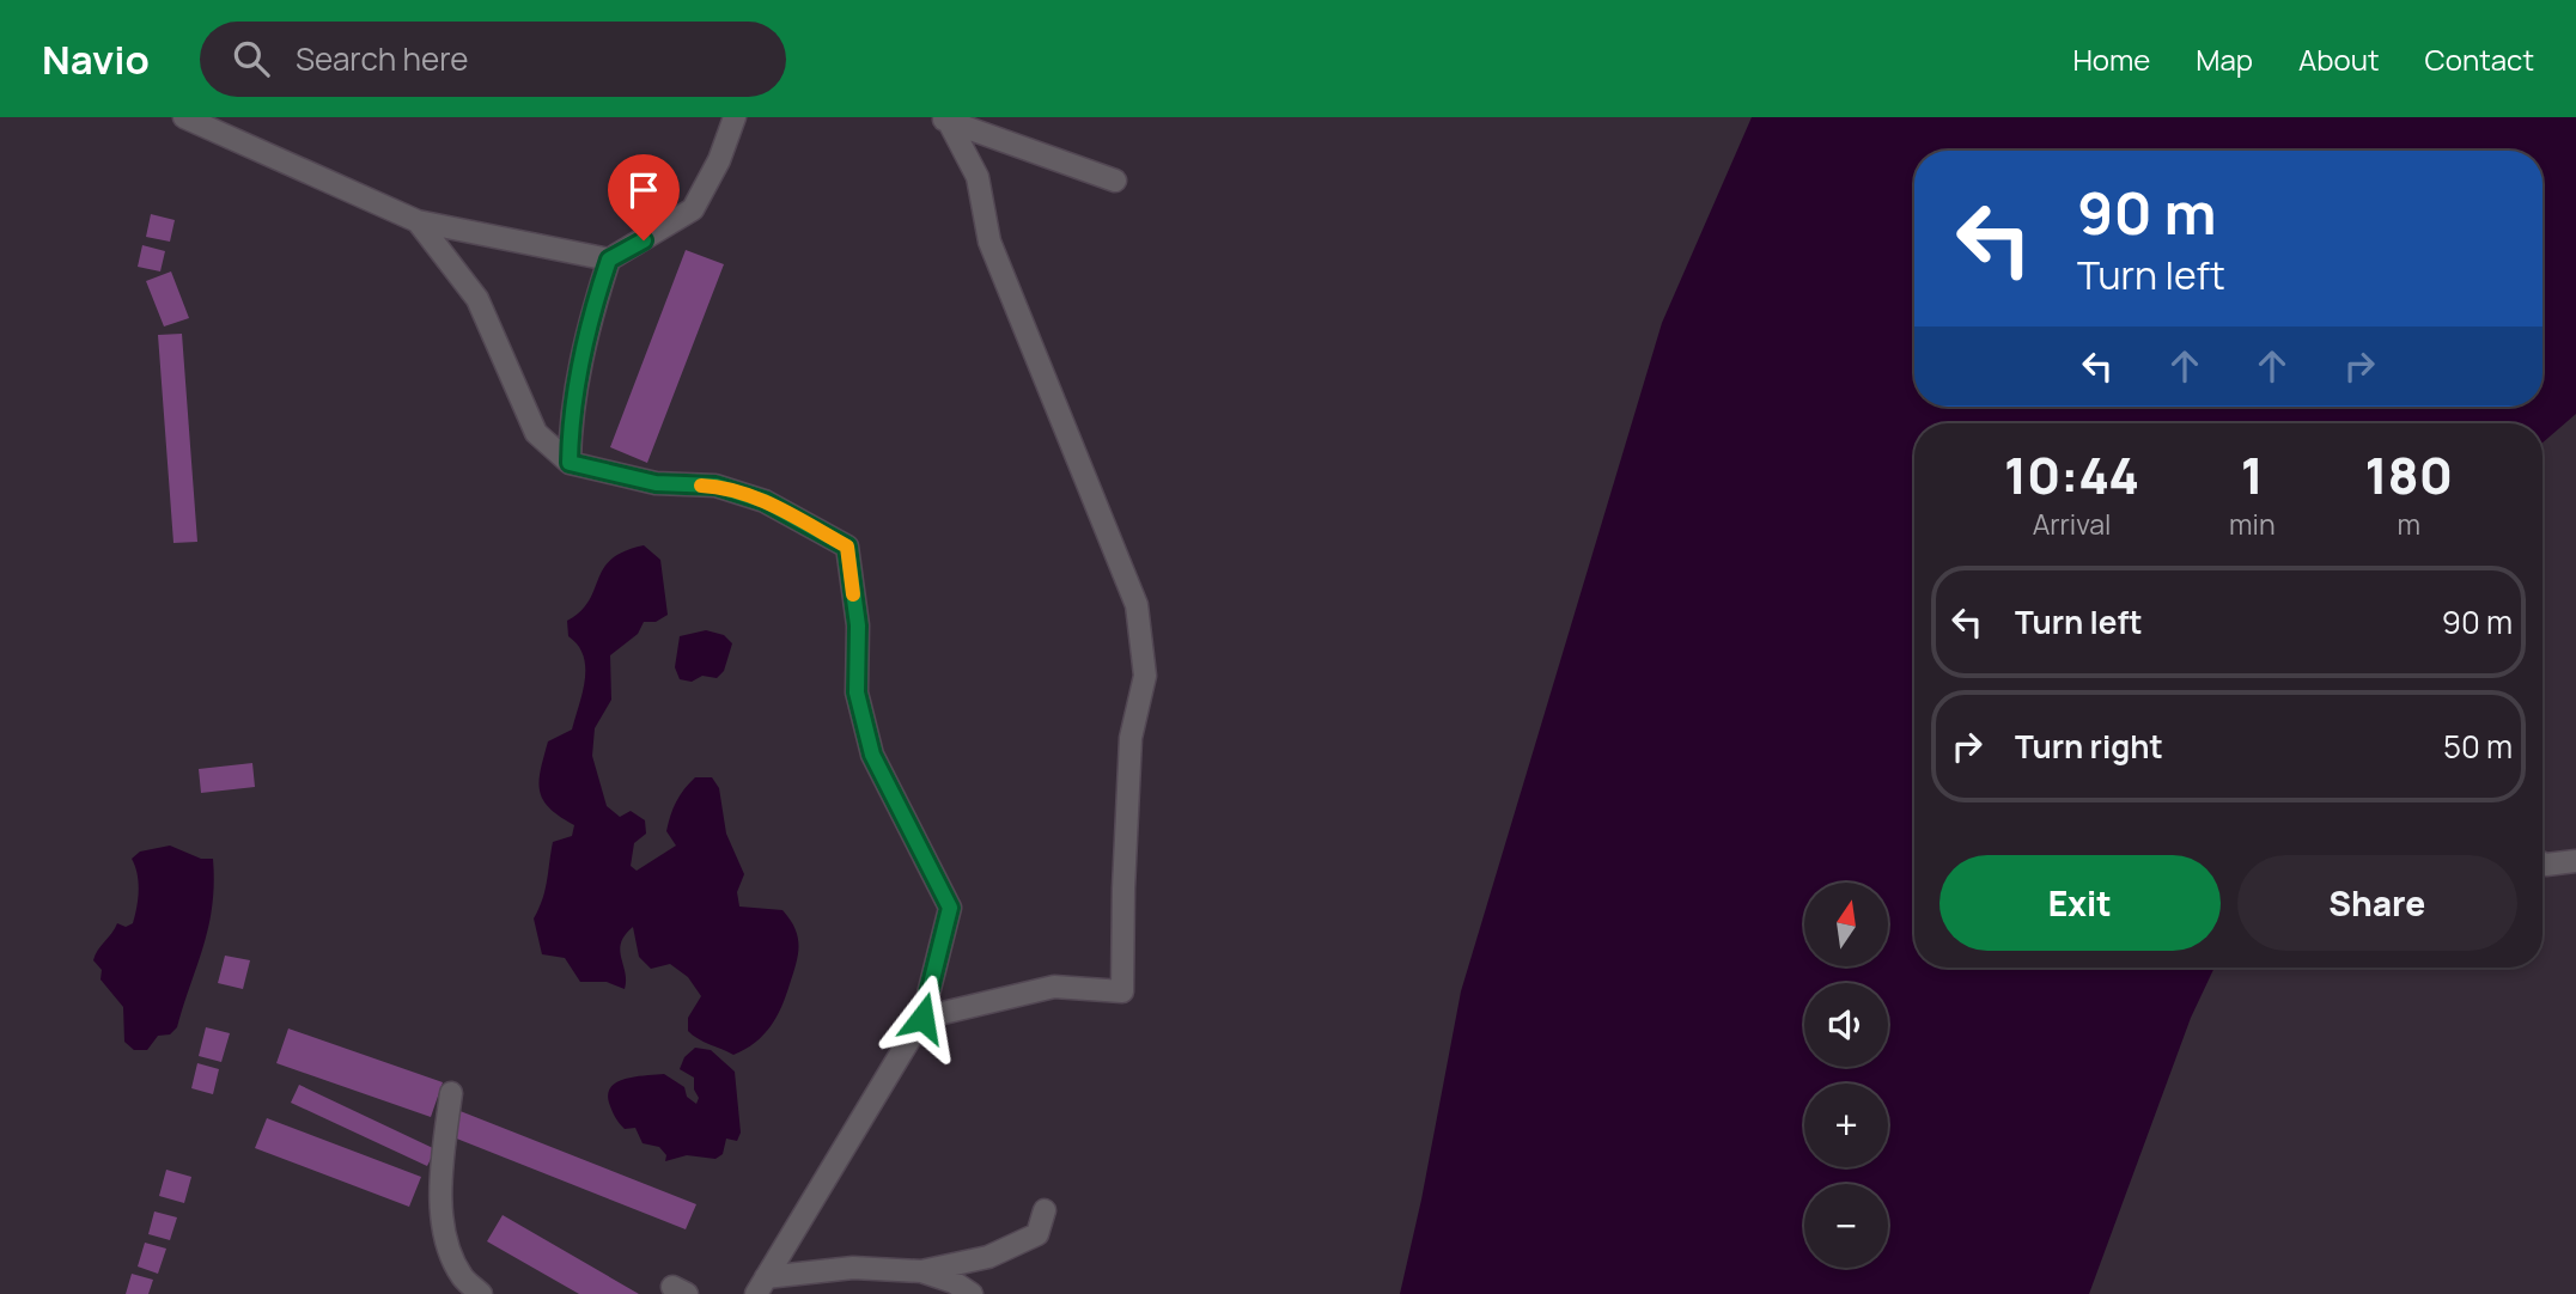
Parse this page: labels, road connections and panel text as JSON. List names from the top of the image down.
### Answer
{
  "north": "top",
  "page": {
    "header": "Navio",
    "search": "Search here",
    "nav": [
      "Home",
      "Map",
      "About",
      "Contact"
    ],
    "turn": ["90 m", "Turn left"],
    "eta": [
      "10:44",
      "Arrival",
      "1",
      "min",
      "180",
      "m"
    ],
    "list": [
      {
        "name": "Turn left",
        "value": "90 m"
      },
      {
        "name": "Turn right",
        "value": "50 m"
      }
    ],
    "buttons": ["Exit", "Share"],
    "map_buttons": ["+", "−"]
  }
}
